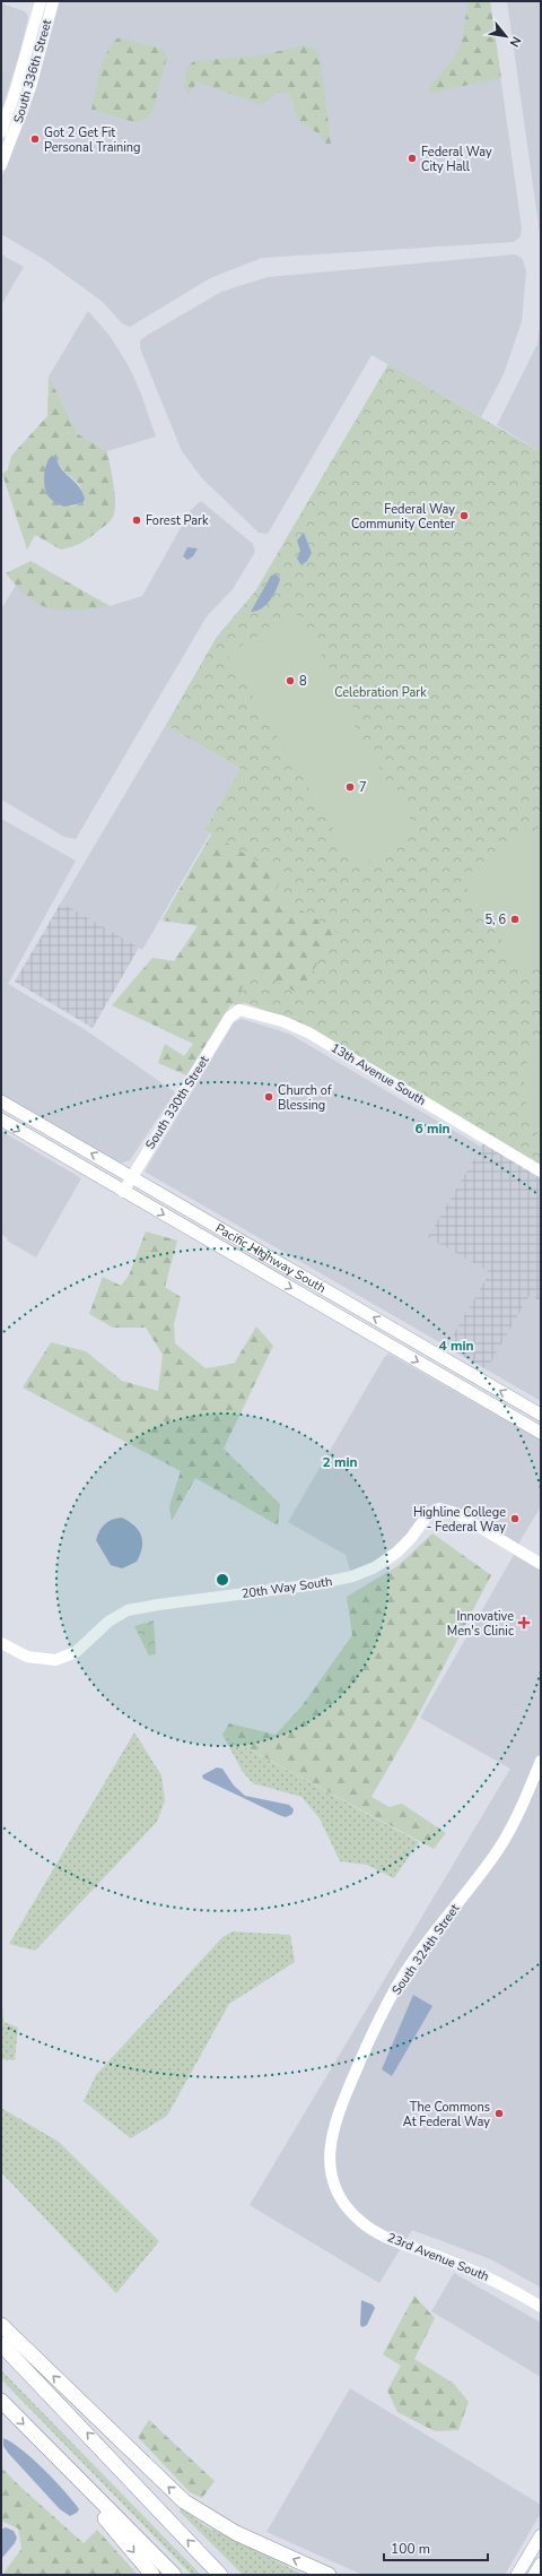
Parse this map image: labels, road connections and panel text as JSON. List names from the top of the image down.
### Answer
{
  "streets": {
    "main road": ["Pacific Highway South"],
    "street": [
      "South 336th Street",
      "13th Avenue South",
      "South 330th Street",
      "20th Way South",
      "South 324th Street",
      "23rd Avenue South"
    ]
  },
  "crossings": [
    ["13th Avenue South", "South 330th Street"],
    ["South 330th Street", "Pacific Highway South"],
    ["South 324th Street", "23rd Avenue South"]
  ],
  "parks": ["Celebration Park"],
  "places": {
    "other": [
      "Got 2 Get Fit Personal Training",
      "Federal Way City Hall",
      "Federal Way Community Center",
      "Forest Park",
      "8",
      "7",
      "5, 6",
      "Church of Blessing",
      "Highline College - Federal Way",
      "The Commons At Federal Way"
    ],
    "health": ["Innovative Men's Clinic"]
  },
  "scale_bar": "100 m",
  "north": "bottom right",
  "rings": ["6 min", "4 min", "2 min"]
}
